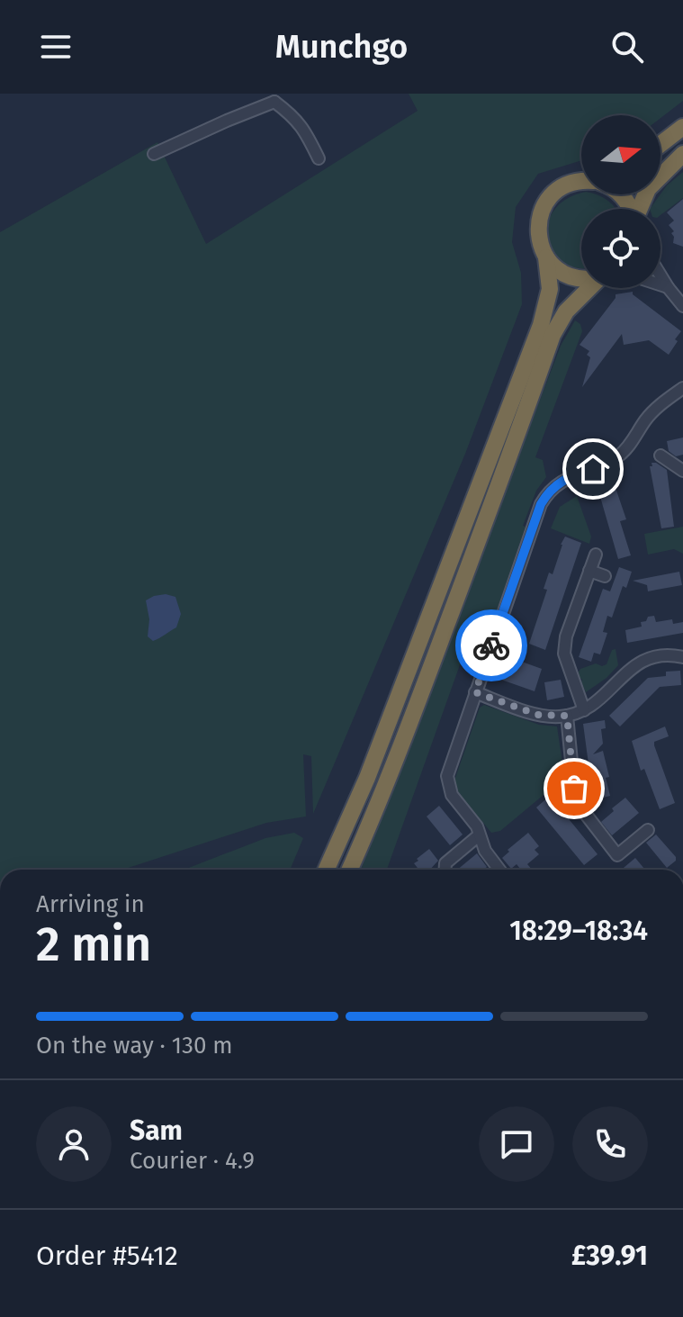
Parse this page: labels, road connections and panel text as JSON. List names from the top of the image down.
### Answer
{
  "north": "right",
  "page": {
    "header": "Munchgo",
    "heading": ["2 min", "Arriving in", "18:29–18:34"],
    "panel": [
      "Sam",
      "Courier · 4.9",
      "Order #5412",
      "£39.91"
    ],
    "bar": "On the way · 130 m"
  }
}
